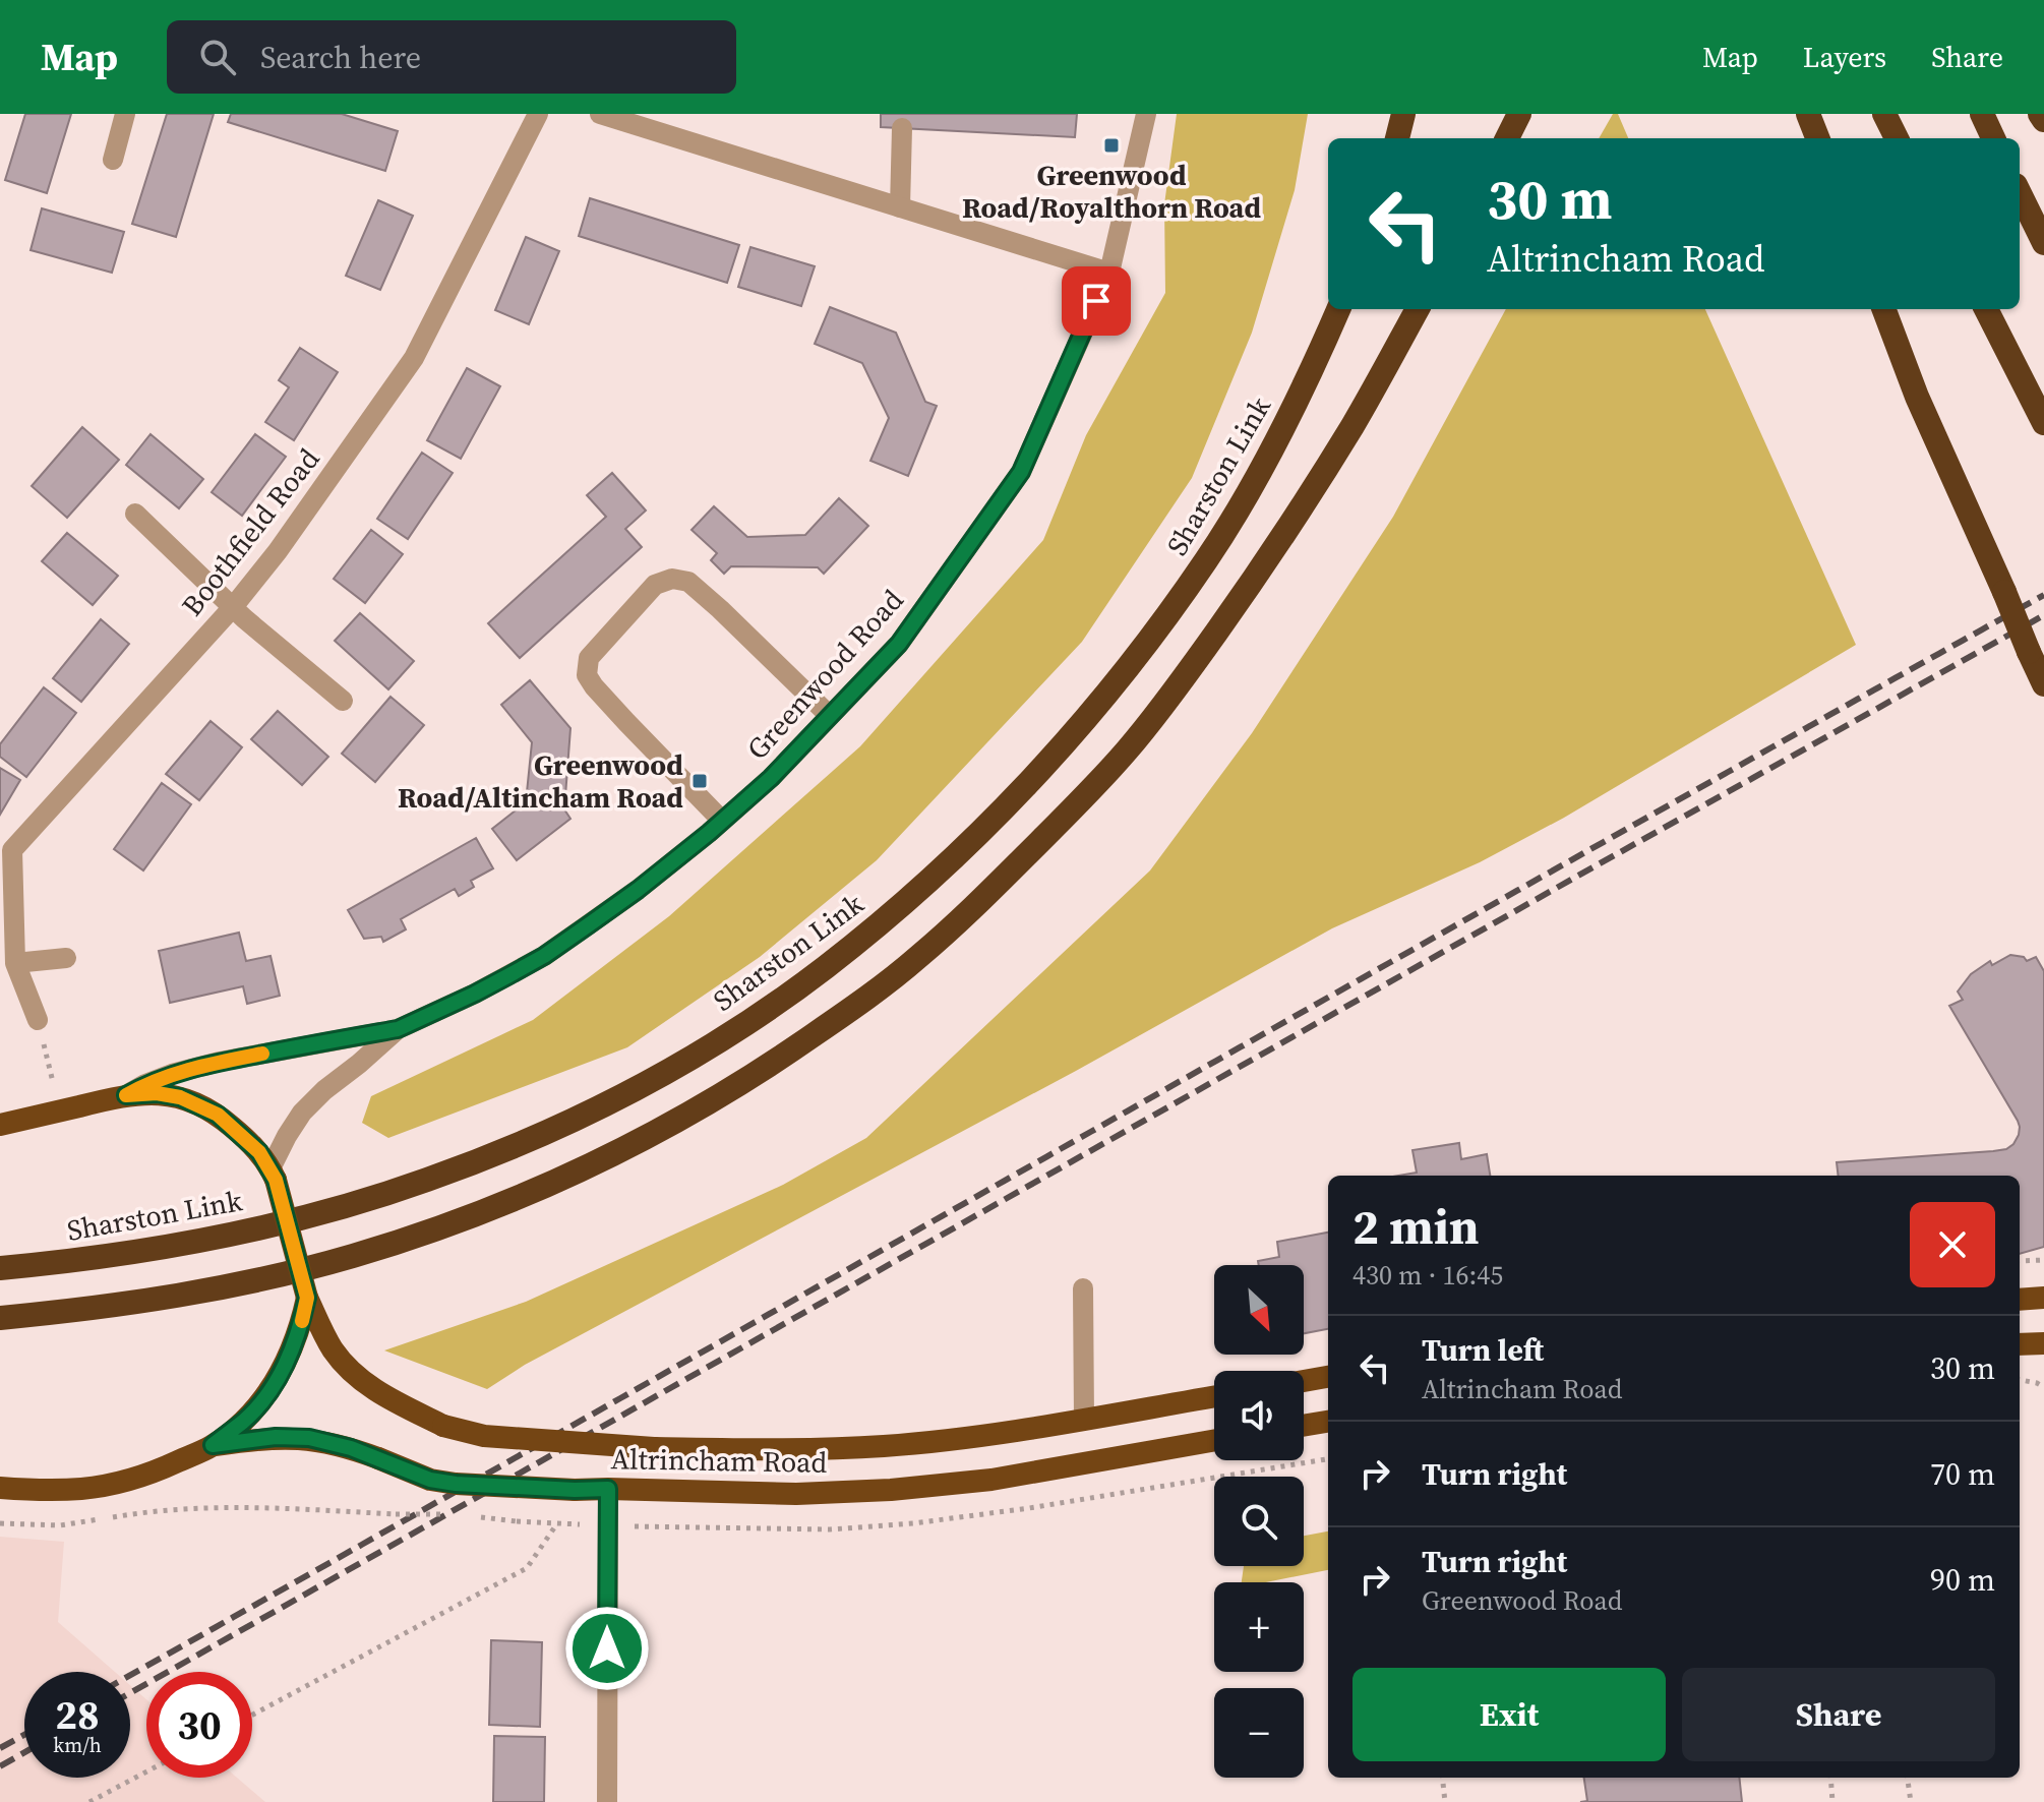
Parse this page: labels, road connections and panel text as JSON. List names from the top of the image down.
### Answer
{
  "streets": {
    "highway": ["Sharston Link", "Altrincham Road"],
    "street": ["Boothfield Road", "Greenwood Road"]
  },
  "crossings": [
    ["Greenwood Road", "Altrincham Road"]
  ],
  "places": {
    "transit": ["Greenwood Road/Royalthorn Road", "Greenwood Road/Altincham Road"]
  },
  "north": "bottom right",
  "page": {
    "header": "Map",
    "search": "Search here",
    "nav": ["Map", "Layers", "Share"],
    "turn": ["30 m", "Altrincham Road"],
    "heading": ["2 min", "430 m · 16:45"],
    "map_buttons": ["+", "−"],
    "list": [
      {
        "name": "Turn left",
        "note": "Altrincham Road",
        "value": "30 m"
      },
      {
        "name": "Turn right",
        "value": "70 m"
      },
      {
        "name": "Turn right",
        "note": "Greenwood Road",
        "value": "90 m"
      }
    ],
    "buttons": ["Exit", "Share"],
    "speed": "28 km/h",
    "limit": "30"
  }
}
